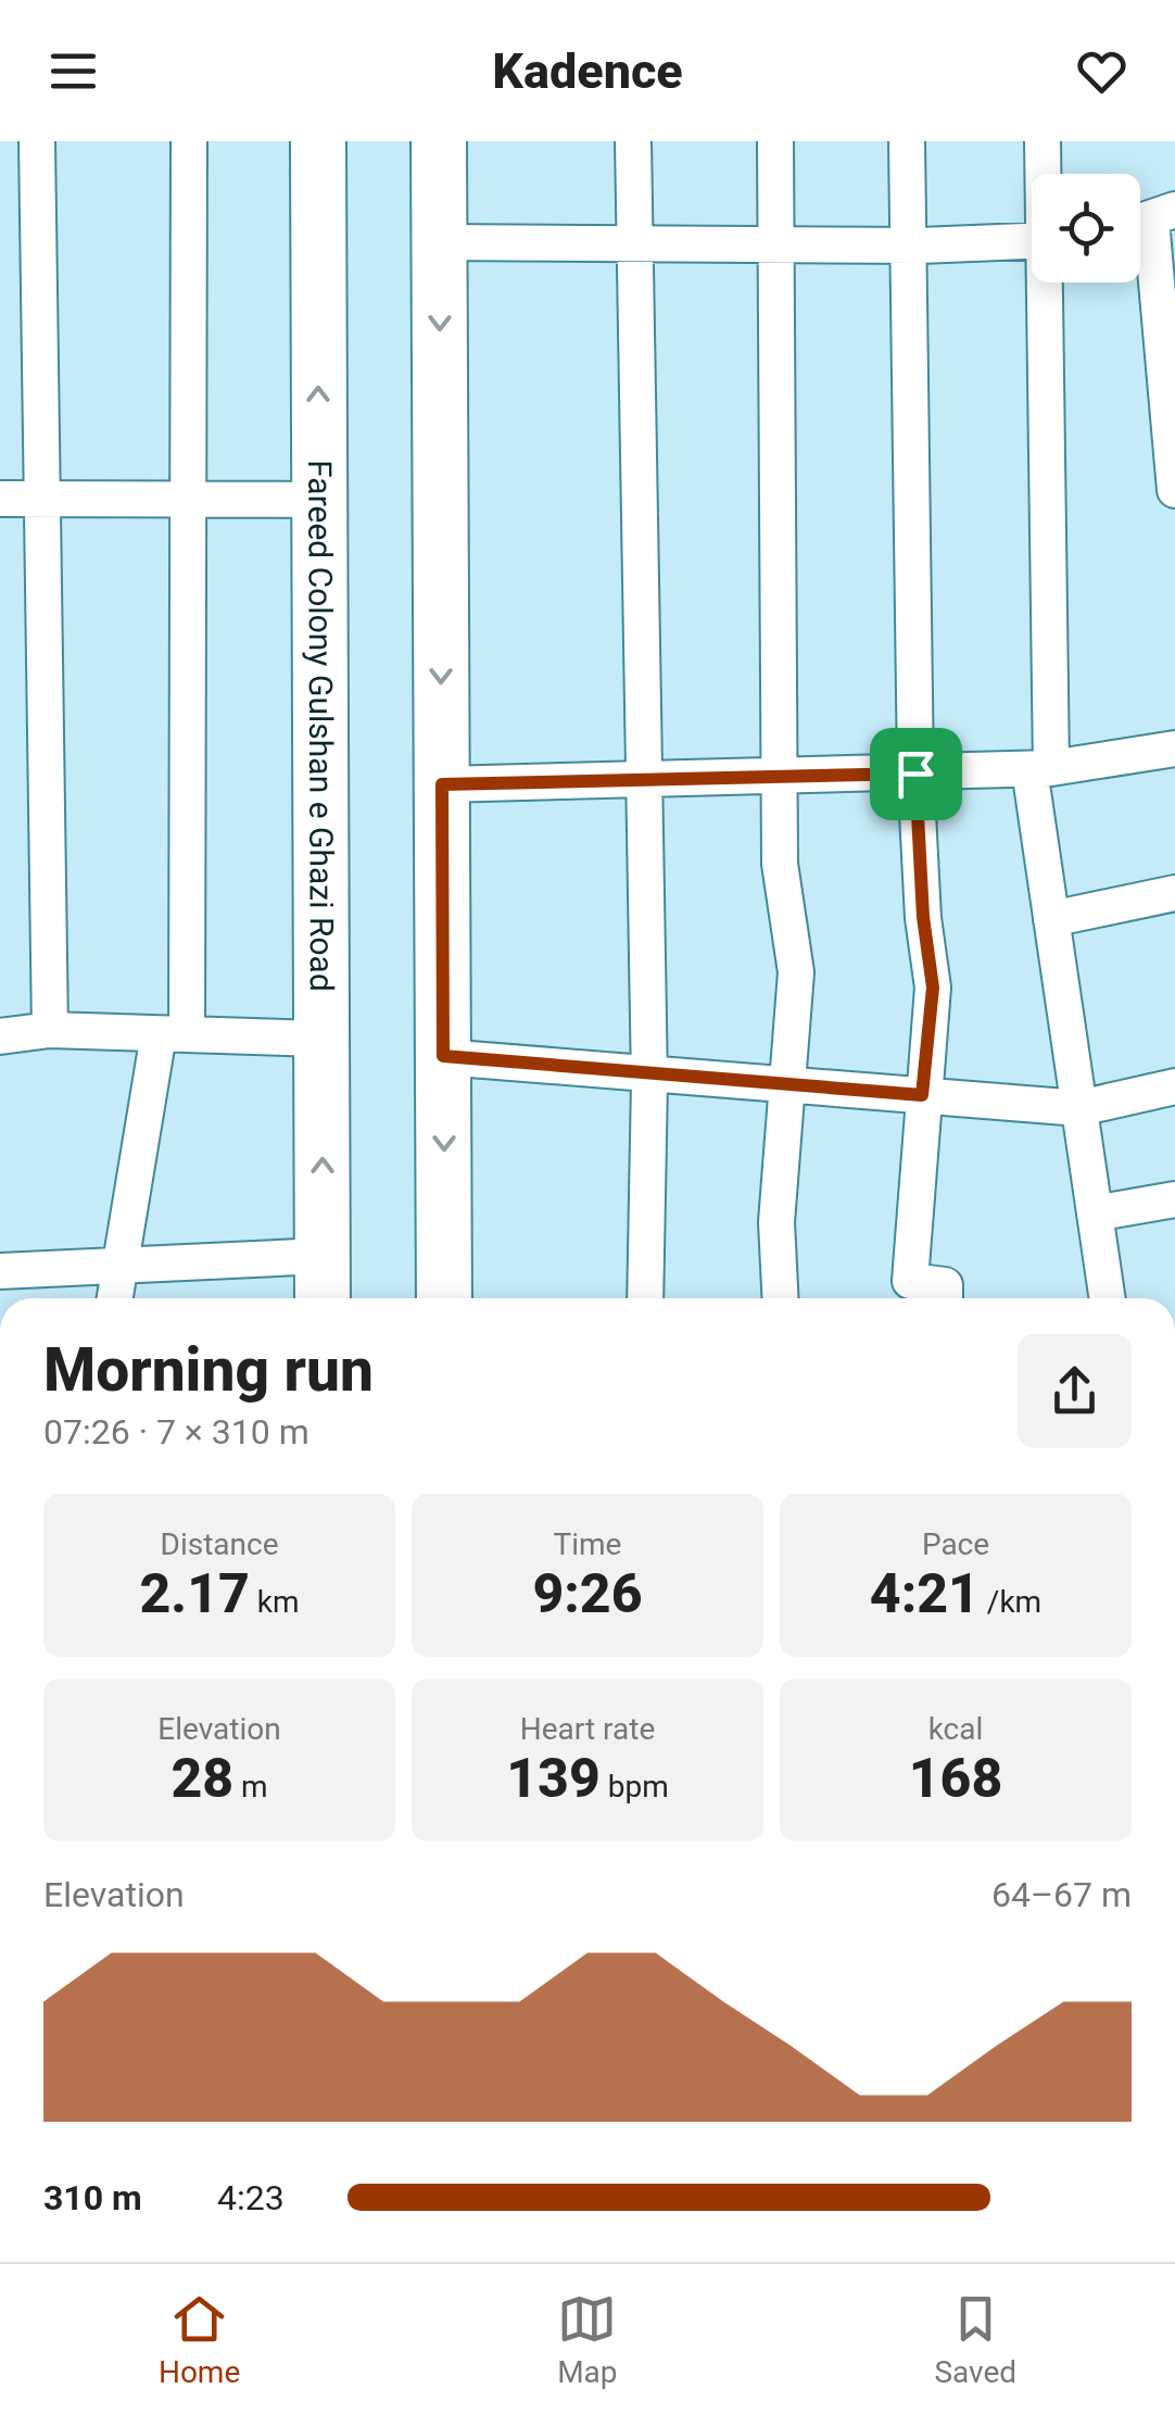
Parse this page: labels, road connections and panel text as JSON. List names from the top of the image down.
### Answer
{
  "streets": {
    "main road": ["Fareed Colony Gulshan e Ghazi Road"]
  },
  "page": {
    "header": "Kadence",
    "heading": ["Morning run", "07:26 · 7 × 310 m"],
    "stats": [
      ["Distance", "2.17 km"],
      ["Time", "9:26"],
      ["Pace", "4:21 /km"],
      ["Elevation", "28 m"],
      ["Heart rate", "139 bpm"],
      ["kcal", "168"]
    ],
    "chart": ["Elevation", "64–67 m"],
    "list": [
      {
        "name": "310 m",
        "note": "4:23"
      }
    ],
    "tabs": ["Home", "Map", "Saved"]
  }
}
